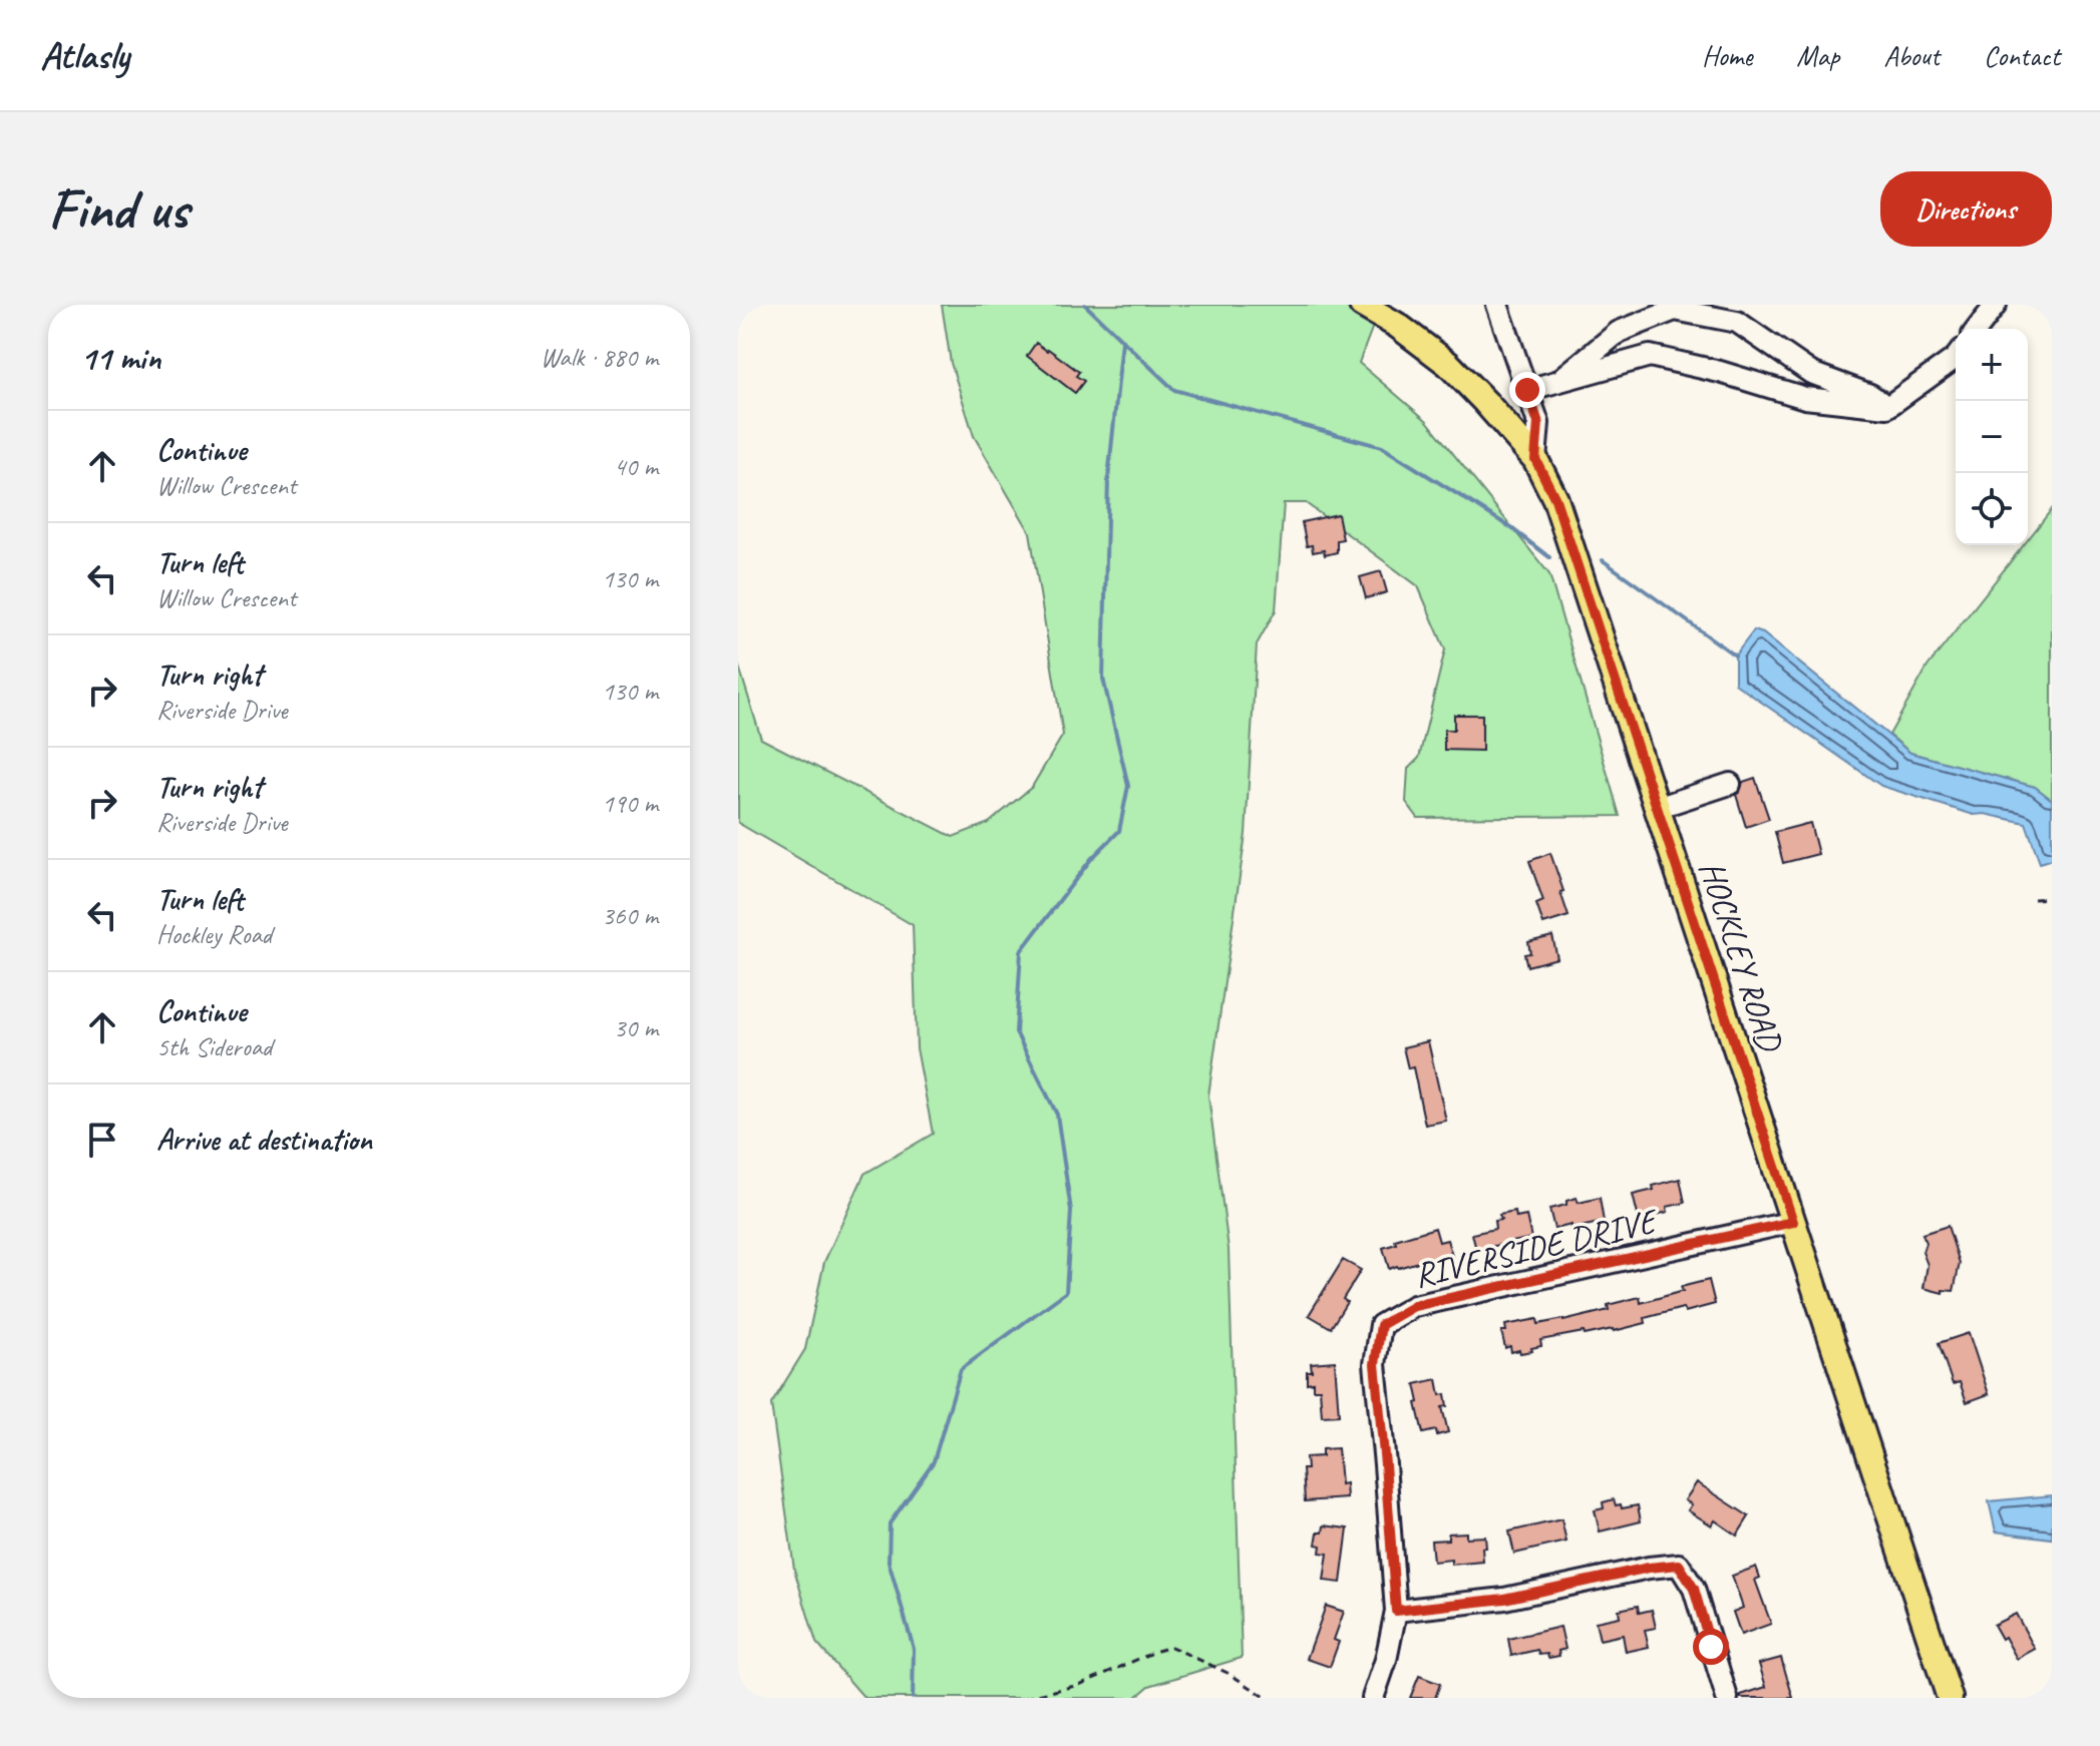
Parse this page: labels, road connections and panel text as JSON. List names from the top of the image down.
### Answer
{
  "streets": {
    "main road": ["HOCKLEY ROAD"],
    "street": ["RIVERSIDE DRIVE"]
  },
  "crossings": [
    ["HOCKLEY ROAD", "RIVERSIDE DRIVE"]
  ],
  "page": {
    "header": "Atlasly",
    "nav": [
      "Home",
      "Map",
      "About",
      "Contact"
    ],
    "buttons": "Directions",
    "title": "Find us",
    "heading": ["11 min", "Walk · 880 m"],
    "map_buttons": ["+", "−"],
    "list": [
      ["Continue", "Willow Crescent", "40 m"],
      ["Turn left", "Willow Crescent", "130 m"],
      ["Turn right", "Riverside Drive", "130 m"],
      ["Turn right", "Riverside Drive", "190 m"],
      ["Turn left", "Hockley Road", "360 m"],
      ["Continue", "5th Sideroad", "30 m"],
      "Arrive at destination"
    ]
  }
}
